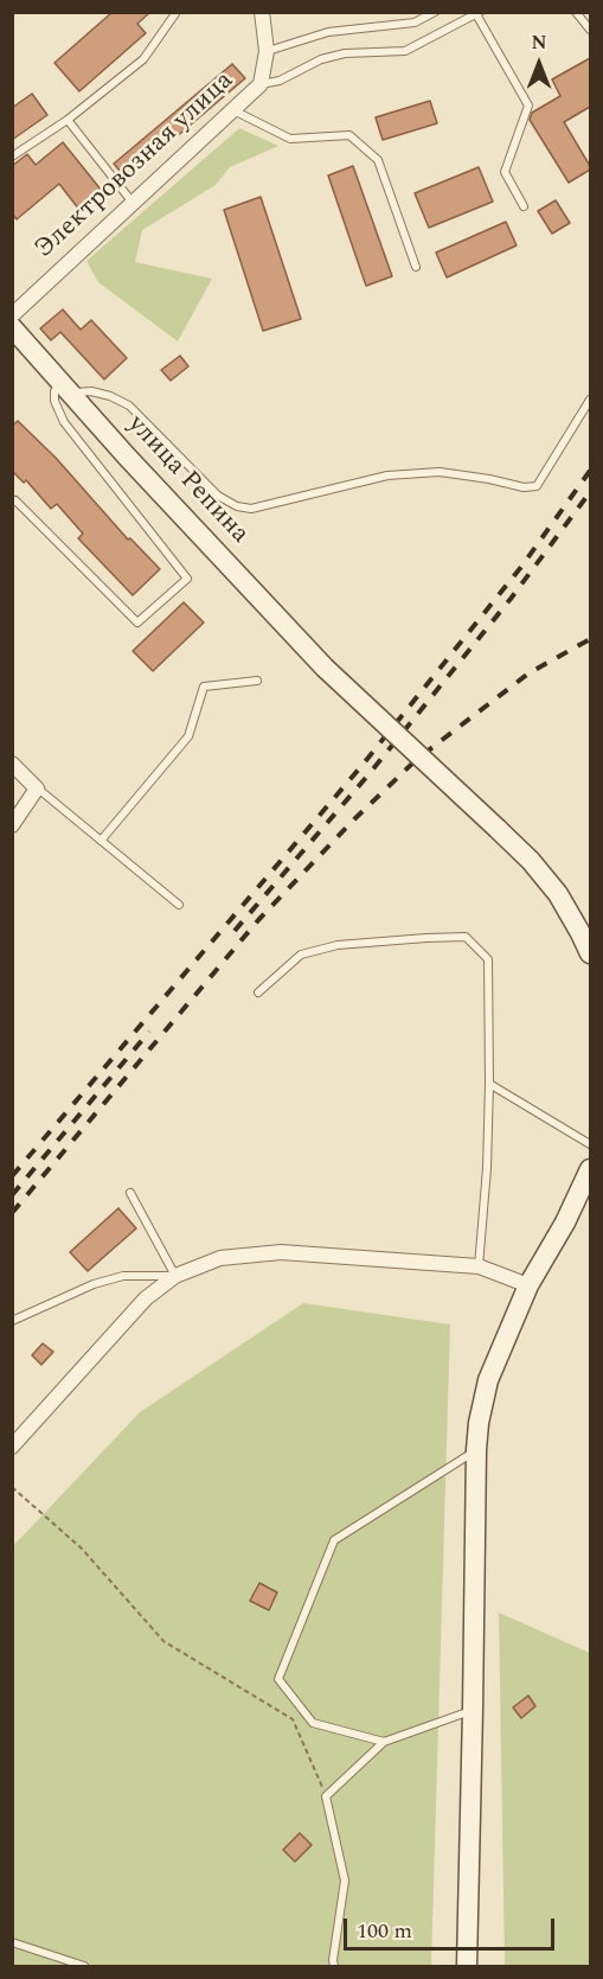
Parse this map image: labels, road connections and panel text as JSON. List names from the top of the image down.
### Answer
{
  "streets": {
    "main road": ["улица Репина"],
    "street": ["Электровозная улица"]
  },
  "scale_bar": "100 m",
  "north": "top"
}
